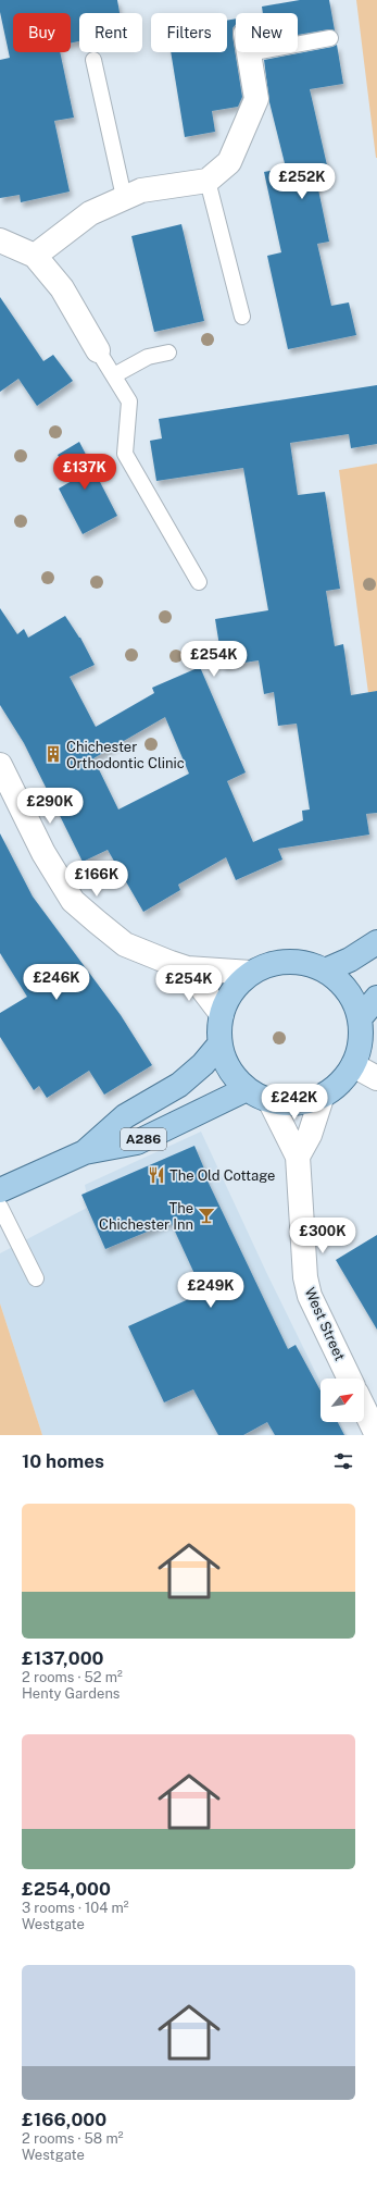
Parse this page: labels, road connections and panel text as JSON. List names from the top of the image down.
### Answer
{
  "streets": {
    "main road": ["A286"],
    "street": ["West Street"]
  },
  "crossings": [
    ["A286", "West Street"]
  ],
  "places": {
    "building": ["Chichester Orthodontic Clinic"],
    "restaurant": ["The Old Cottage"],
    "bar": ["The Chichester Inn"]
  },
  "north": "top right",
  "page": {
    "chip": [
      "Buy",
      "Rent",
      "Filters",
      "New"
    ],
    "price": [
      "£252K",
      "£137K",
      "£254K",
      "£290K",
      "£166K",
      "£246K",
      "£254K",
      "£242K",
      "£300K",
      "£249K"
    ],
    "heading": "10 homes",
    "list": [
      {
        "name": "£137,000",
        "note": "2 rooms · 52 m² · Henty Gardens"
      },
      {
        "name": "£254,000",
        "note": "3 rooms · 104 m² · Westgate"
      },
      {
        "name": "£166,000",
        "note": "2 rooms · 58 m² · Westgate"
      }
    ]
  }
}
